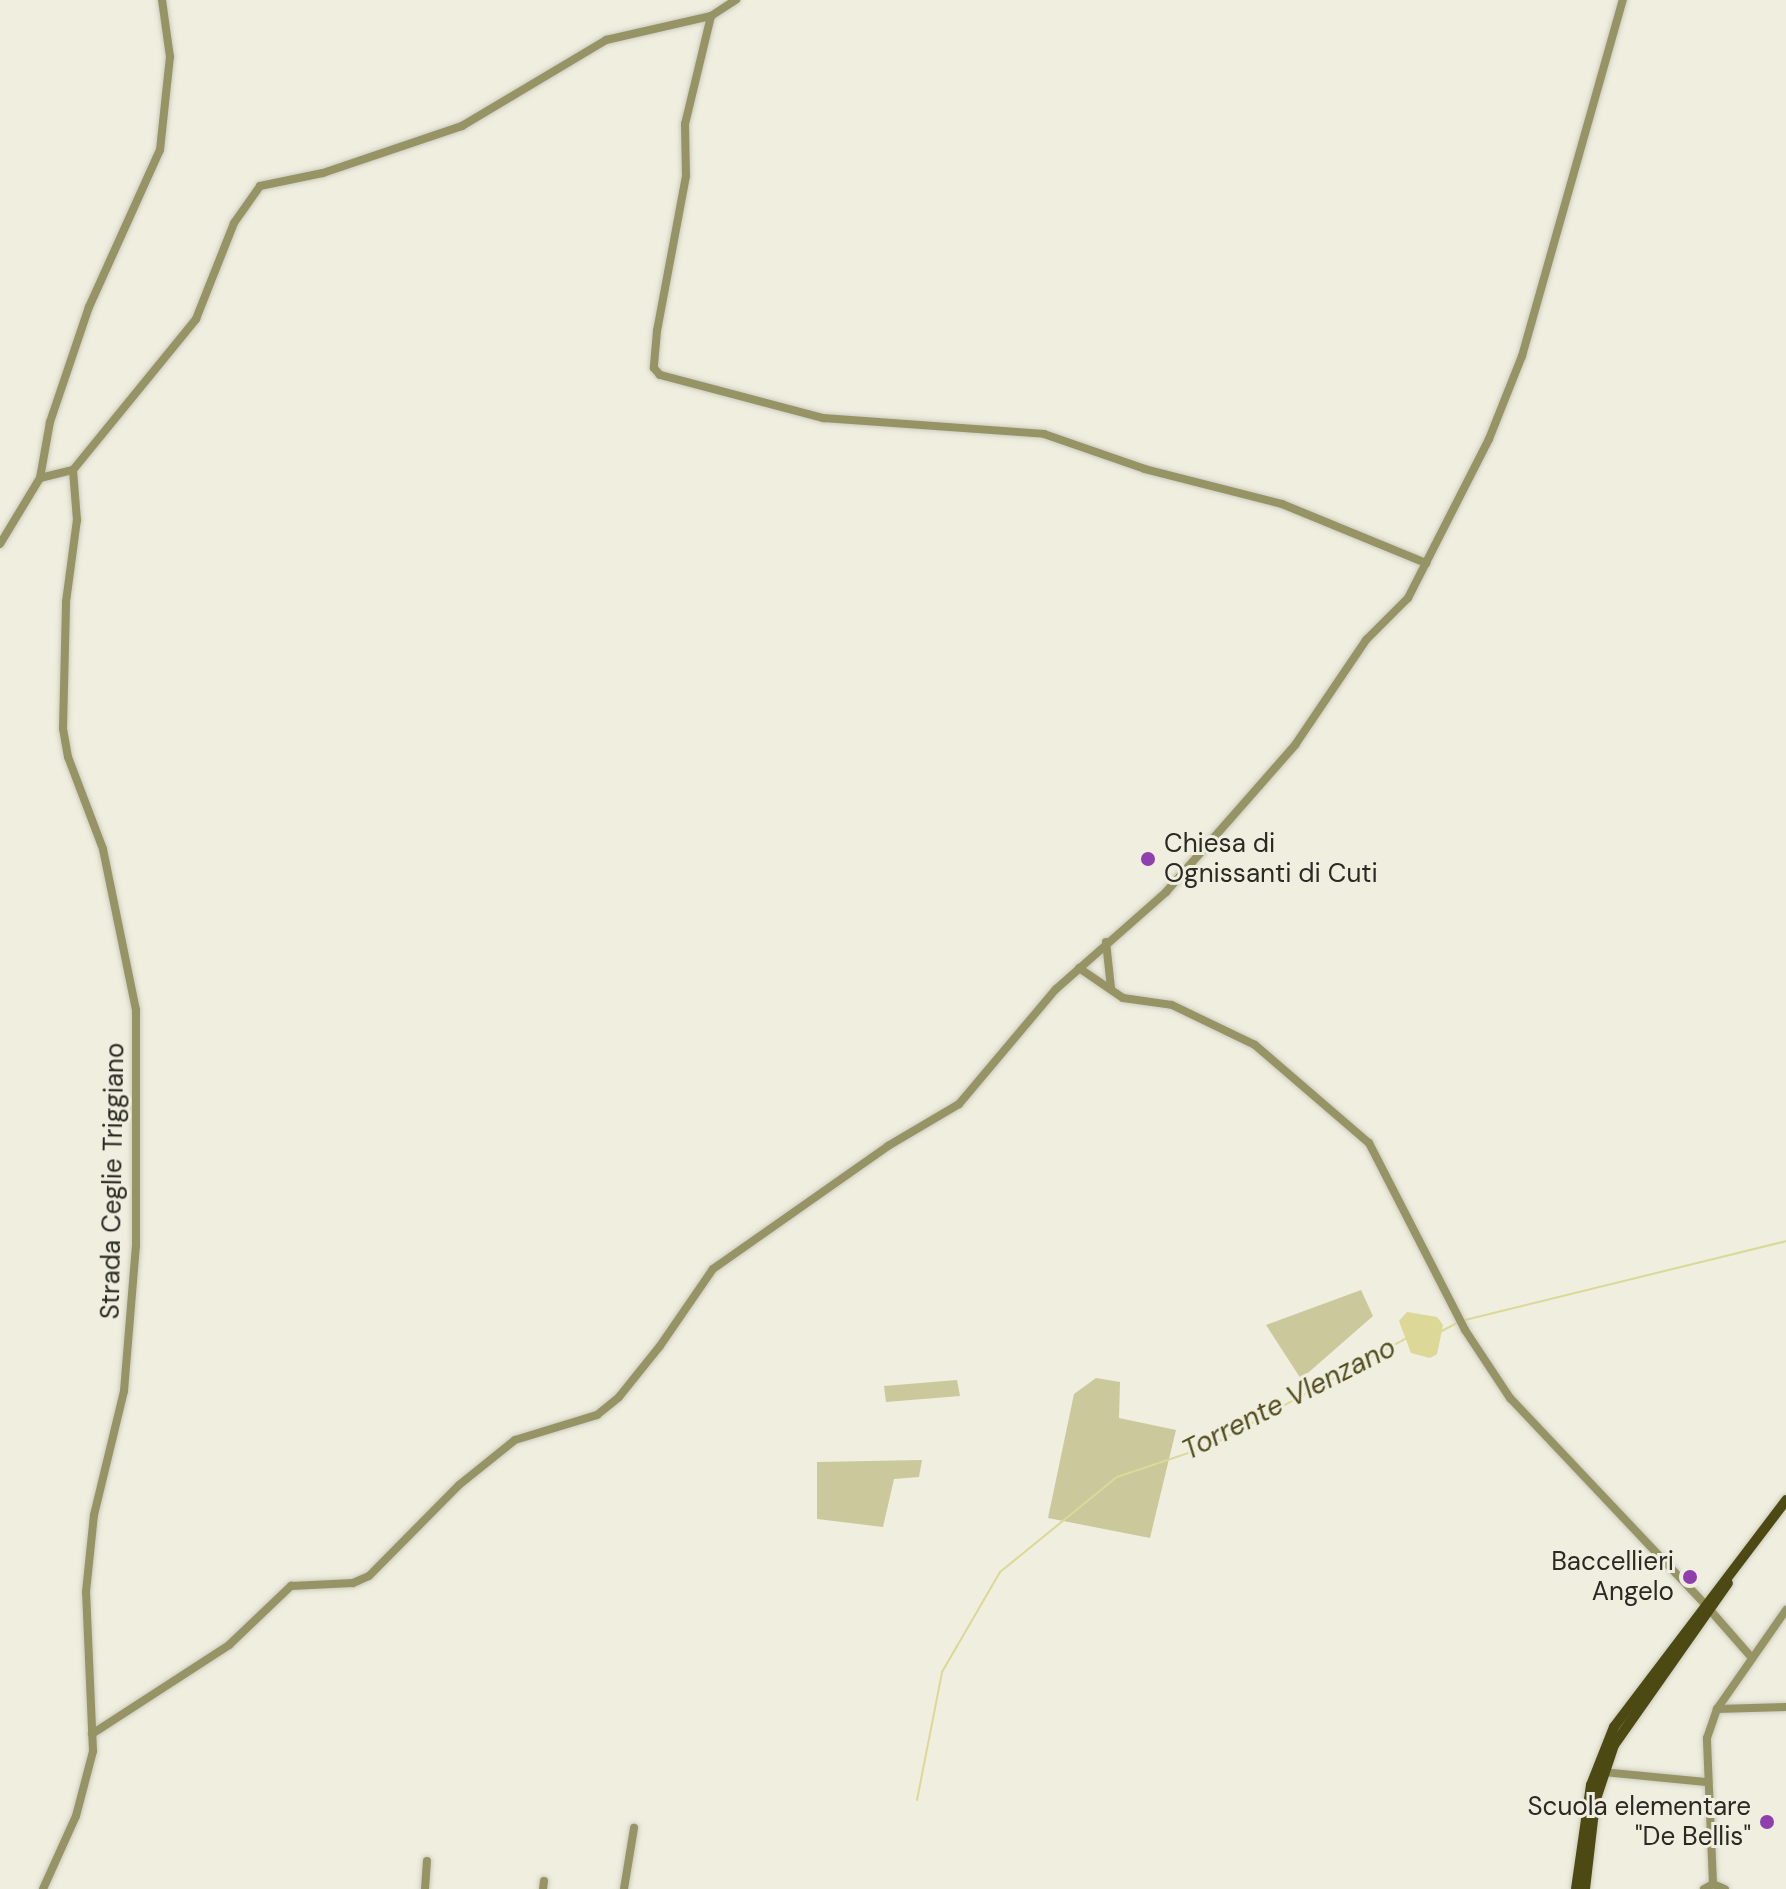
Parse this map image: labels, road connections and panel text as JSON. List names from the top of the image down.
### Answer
{
  "streets": {
    "street": ["Strada Ceglie Triggiano"]
  },
  "water": ["Torrente Vlenzano"],
  "places": ["Chiesa di Ognissanti di Cuti", "Baccellieri Angelo", "Scuola elementare \"De Bellis\""]
}
